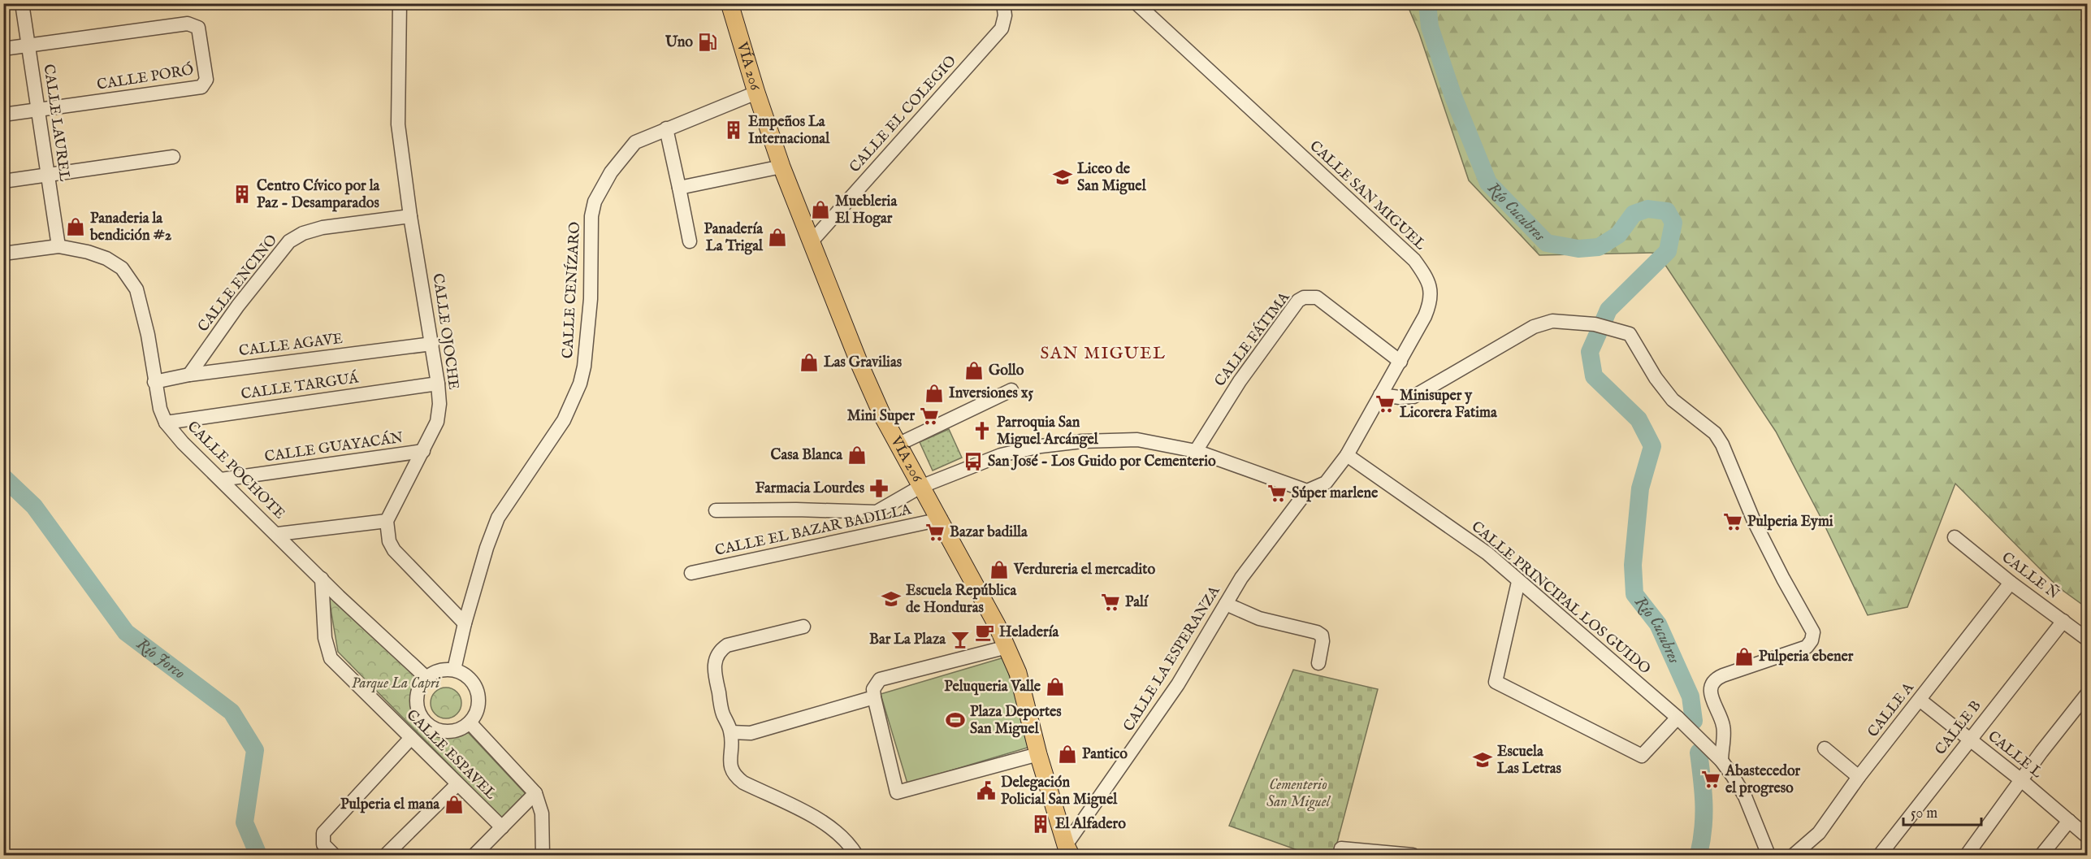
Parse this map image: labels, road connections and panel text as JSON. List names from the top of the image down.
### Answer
{
  "streets": {
    "main road": ["VÍA 206"],
    "street": [
      "CALLE PORÓ",
      "CALLE EL COLEGIO",
      "CALLE LAUREL",
      "CALLE SAN MIGUEL",
      "CALLE ENCINO",
      "CALLE CENÍZARO",
      "CALLE OJOCHE",
      "CALLE FÁTIMA",
      "CALLE AGAVE",
      "CALLE TARGUÁ",
      "CALLE GUAYACÁN",
      "CALLE POCHOTE",
      "CALLE EL BAZAR BADILLA",
      "CALLE Ñ",
      "CALLE PRINCIPAL LOS GUIDO",
      "CALLE LA ESPERANZA",
      "CALLE A",
      "CALLE B",
      "CALLE ESPAVEL",
      "CALLE L"
    ]
  },
  "crossings": [
    ["VÍA 206", "CALLE EL COLEGIO"],
    ["VÍA 206", "CALLE CENÍZARO"],
    ["VÍA 206", "CALLE EL BAZAR BADILLA"],
    ["VÍA 206", "CALLE LA ESPERANZA"],
    ["CALLE PORÓ", "CALLE LAUREL"],
    ["CALLE LAUREL", "CALLE POCHOTE"],
    ["CALLE SAN MIGUEL", "CALLE FÁTIMA"],
    ["CALLE SAN MIGUEL", "CALLE PRINCIPAL LOS GUIDO"],
    ["CALLE ENCINO", "CALLE OJOCHE"],
    ["CALLE ENCINO", "CALLE AGAVE"],
    ["CALLE CENÍZARO", "CALLE POCHOTE"],
    ["CALLE OJOCHE", "CALLE AGAVE"],
    ["CALLE OJOCHE", "CALLE TARGUÁ"],
    ["CALLE OJOCHE", "CALLE GUAYACÁN"],
    ["CALLE AGAVE", "CALLE POCHOTE"],
    ["CALLE TARGUÁ", "CALLE POCHOTE"],
    ["CALLE GUAYACÁN", "CALLE POCHOTE"],
    ["CALLE POCHOTE", "CALLE ESPAVEL"],
    ["CALLE Ñ", "CALLE A"],
    ["CALLE Ñ", "CALLE B"],
    ["CALLE A", "CALLE L"],
    ["CALLE B", "CALLE L"]
  ],
  "districts": ["SAN MIGUEL"],
  "water": ["Río Cucubres", "Río Jorco"],
  "parks": ["Parque La Capri", "Cementerio San Miguel"],
  "places": {
    "fuel station": ["Uno"],
    "building": ["Empeños La Internacional", "Centro Cívico por la Paz - Desamparados", "El Alfadero"],
    "school or university": ["Liceo de San Miguel", "Escuela República de Honduras", "Escuela Las Letras"],
    "shop": [
      "Muebleria El Hogar",
      "Panaderia la bendición #2",
      "Panadería La Trigal",
      "Las Gravilias",
      "Gollo",
      "Inversiones x5",
      "Casa Blanca",
      "Verdureria el mercadito",
      "Pulperia ebener",
      "Peluqueria Valle",
      "Pantico",
      "Pulperia el mana"
    ],
    "supermarket": [
      "Minisuper y Licorera Fatima",
      "Mini Super",
      "Súper marlene",
      "Pulperia Eymi",
      "Bazar badilla",
      "Palí",
      "Abastecedor el progreso"
    ],
    "church": ["Parroquia San Miguel Arcángel"],
    "bus stop": ["San José - Los Guido por Cementerio"],
    "pharmacy": ["Farmacia Lourdes"],
    "cafe": ["Heladería"],
    "bar": ["Bar La Plaza"],
    "sports": ["Plaza Deportes San Miguel"],
    "public building": ["Delegación Policial San Miguel"]
  },
  "scale_bar": "50 m"
}
